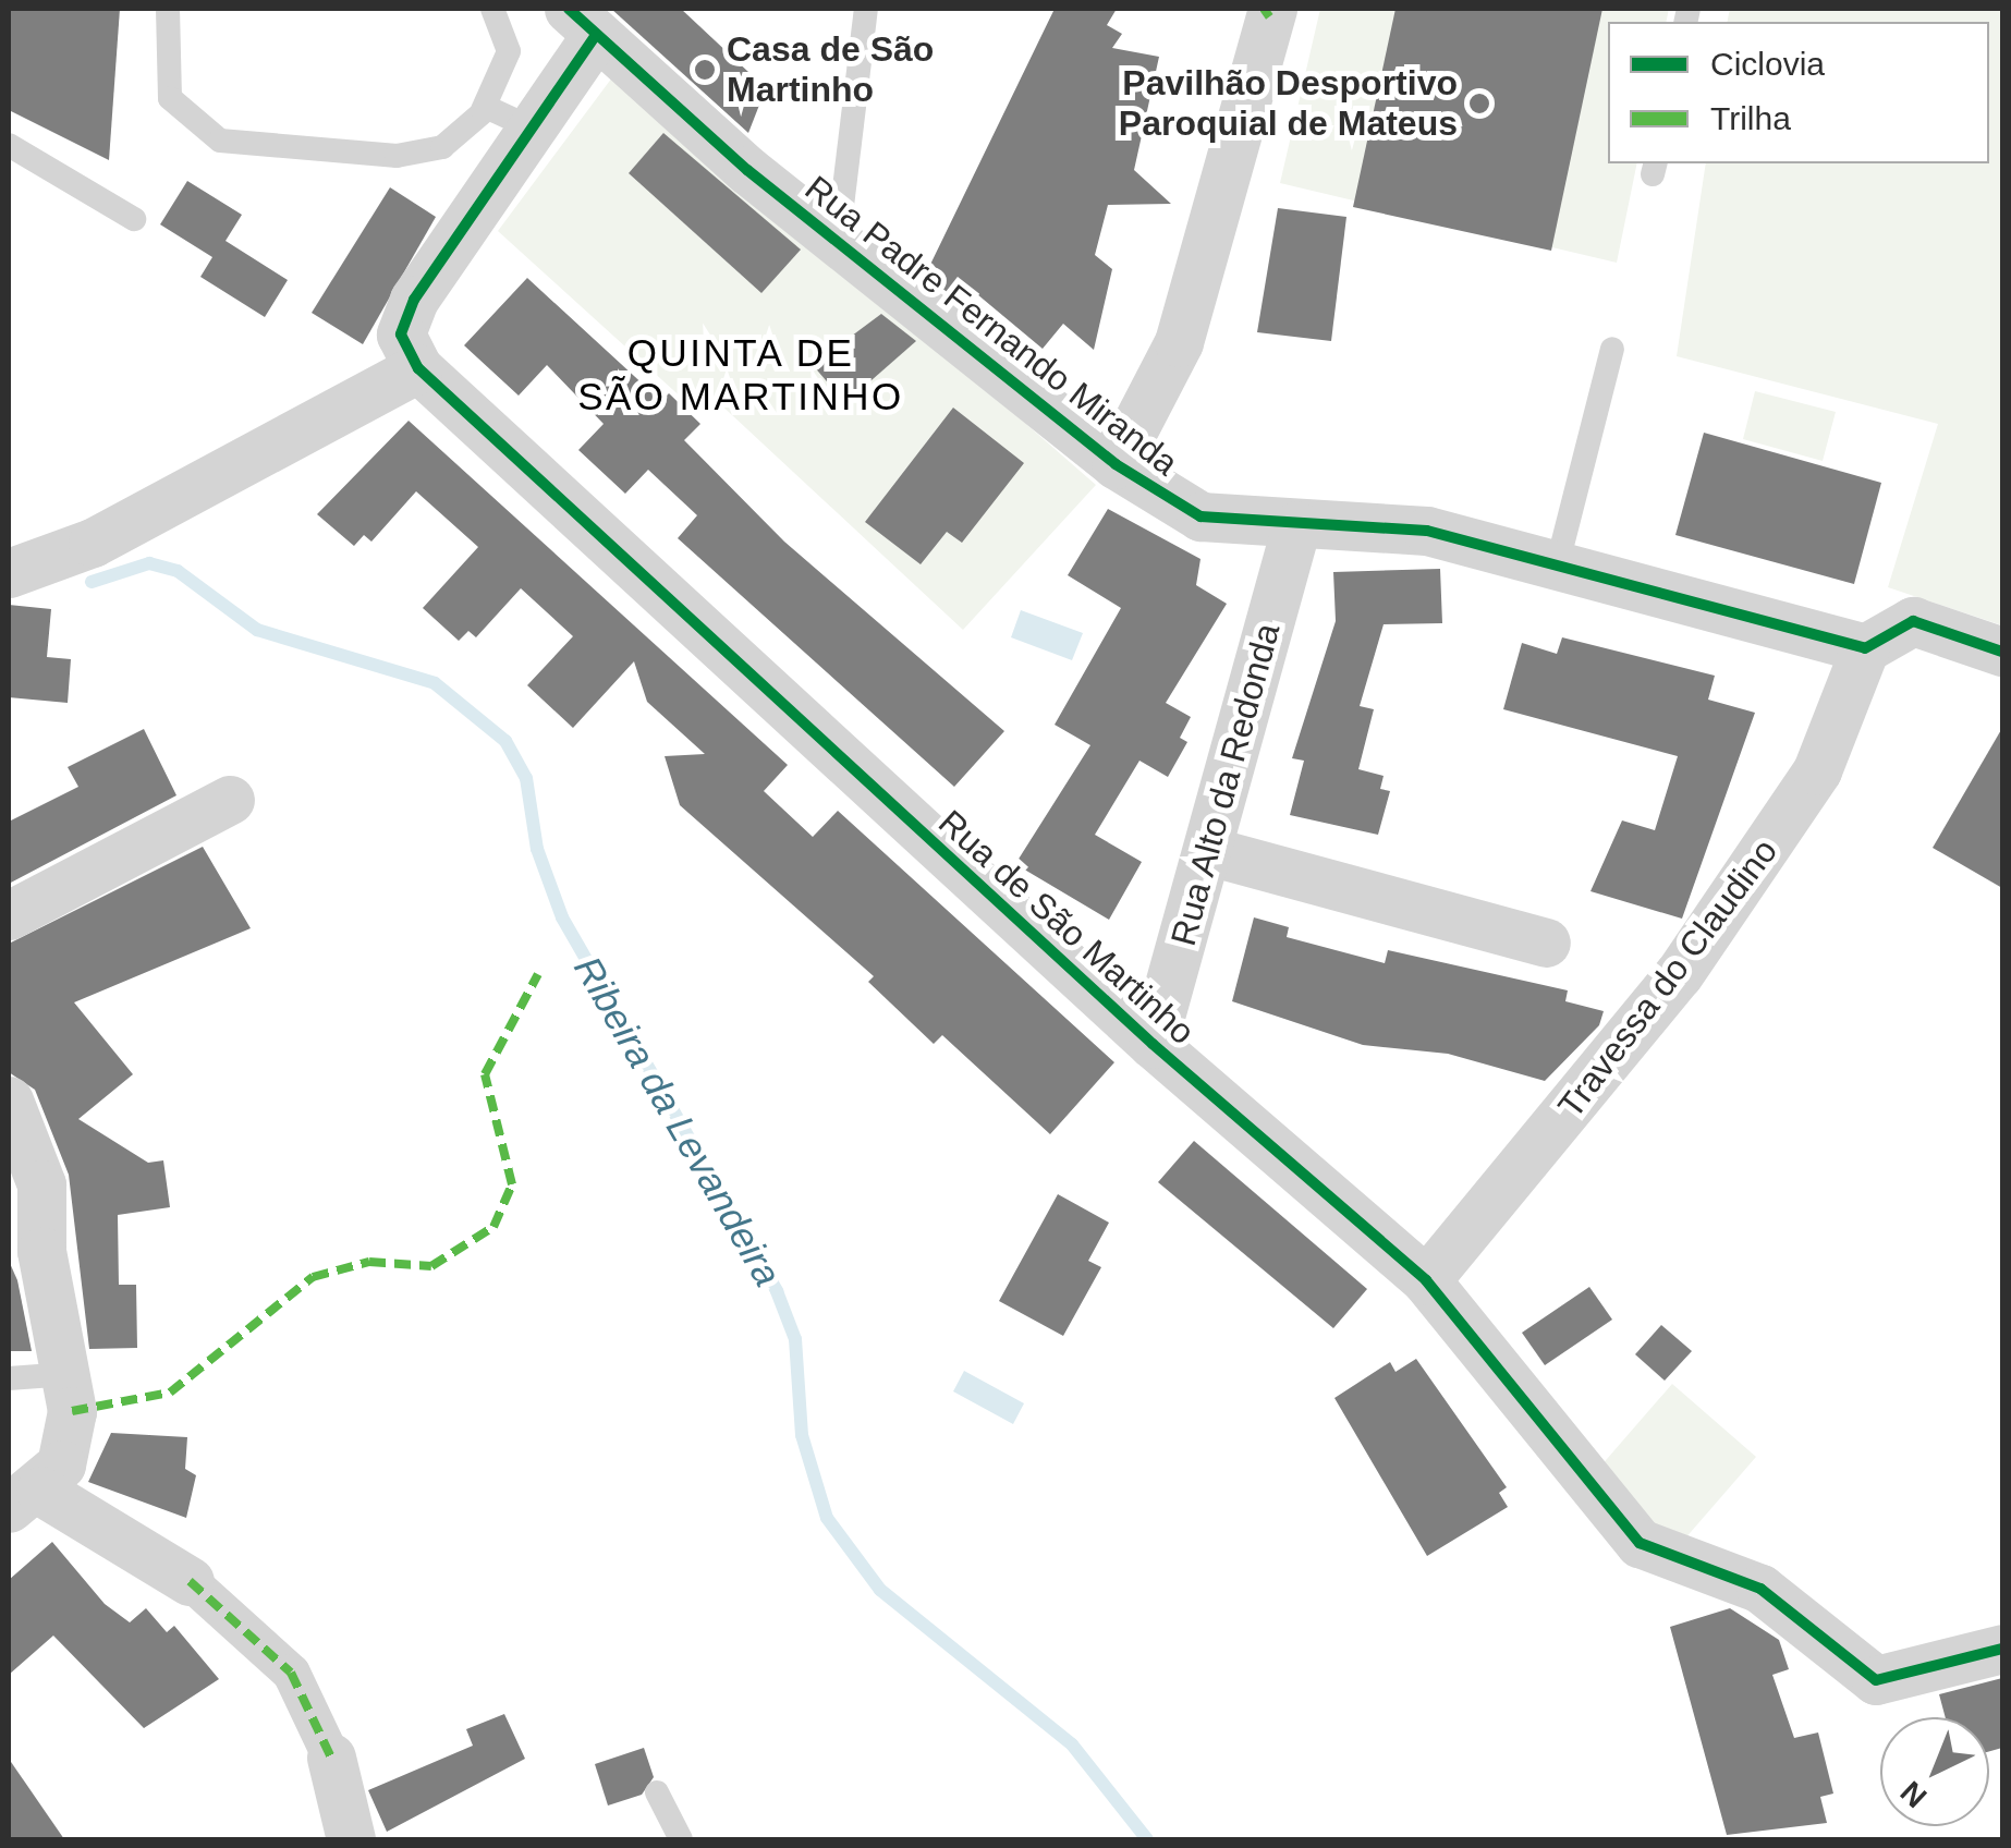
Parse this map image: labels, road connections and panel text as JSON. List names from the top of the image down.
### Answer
{
  "streets": {
    "street": [
      "Rua Padre Fernando Miranda",
      "Rua Alto da Redonda",
      "Rua de São Martinho",
      "Travessa do Claudino"
    ]
  },
  "crossings": [
    ["Rua Padre Fernando Miranda", "Rua Alto da Redonda"],
    ["Rua Padre Fernando Miranda", "Travessa do Claudino"],
    ["Rua Alto da Redonda", "Rua de São Martinho"],
    ["Rua de São Martinho", "Travessa do Claudino"]
  ],
  "districts": ["QUINTA DE SÃO MARTINHO"],
  "water": ["Ribeira da Levandeira"],
  "places": ["Casa de São Martinho", "Pavilhão Desportivo Paroquial de Mateus"],
  "legend": ["Ciclovia", "Trilha"],
  "north": "bottom left"
}
